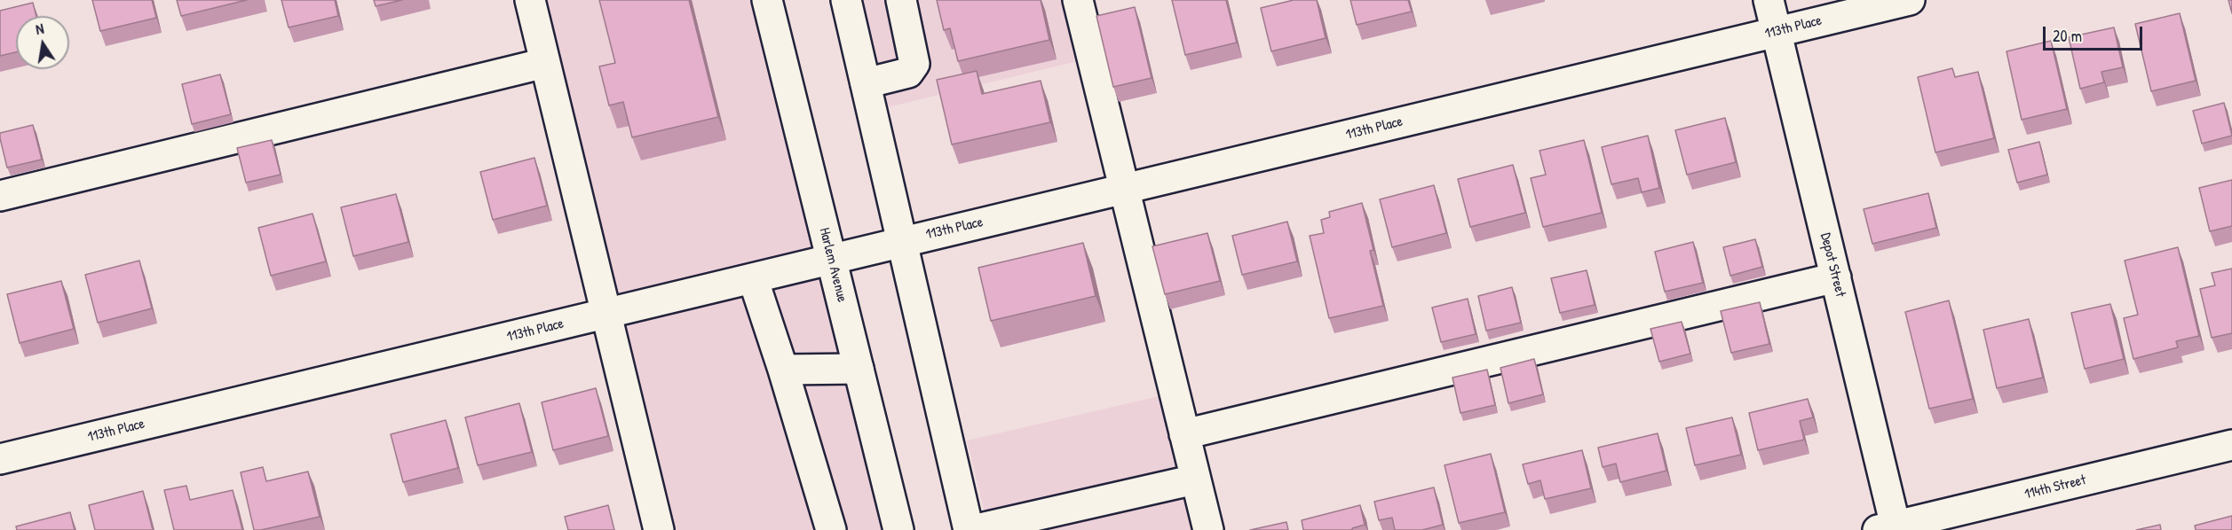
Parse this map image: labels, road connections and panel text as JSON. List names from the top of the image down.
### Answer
{
  "streets": {
    "street": [
      "113th Place",
      "Harlem Avenue",
      "Depot Street",
      "114th Street"
    ]
  },
  "crossings": [
    ["113th Place", "Harlem Avenue"],
    ["113th Place", "Depot Street"],
    ["Depot Street", "114th Street"]
  ],
  "scale_bar": "20 m",
  "north": "top"
}
